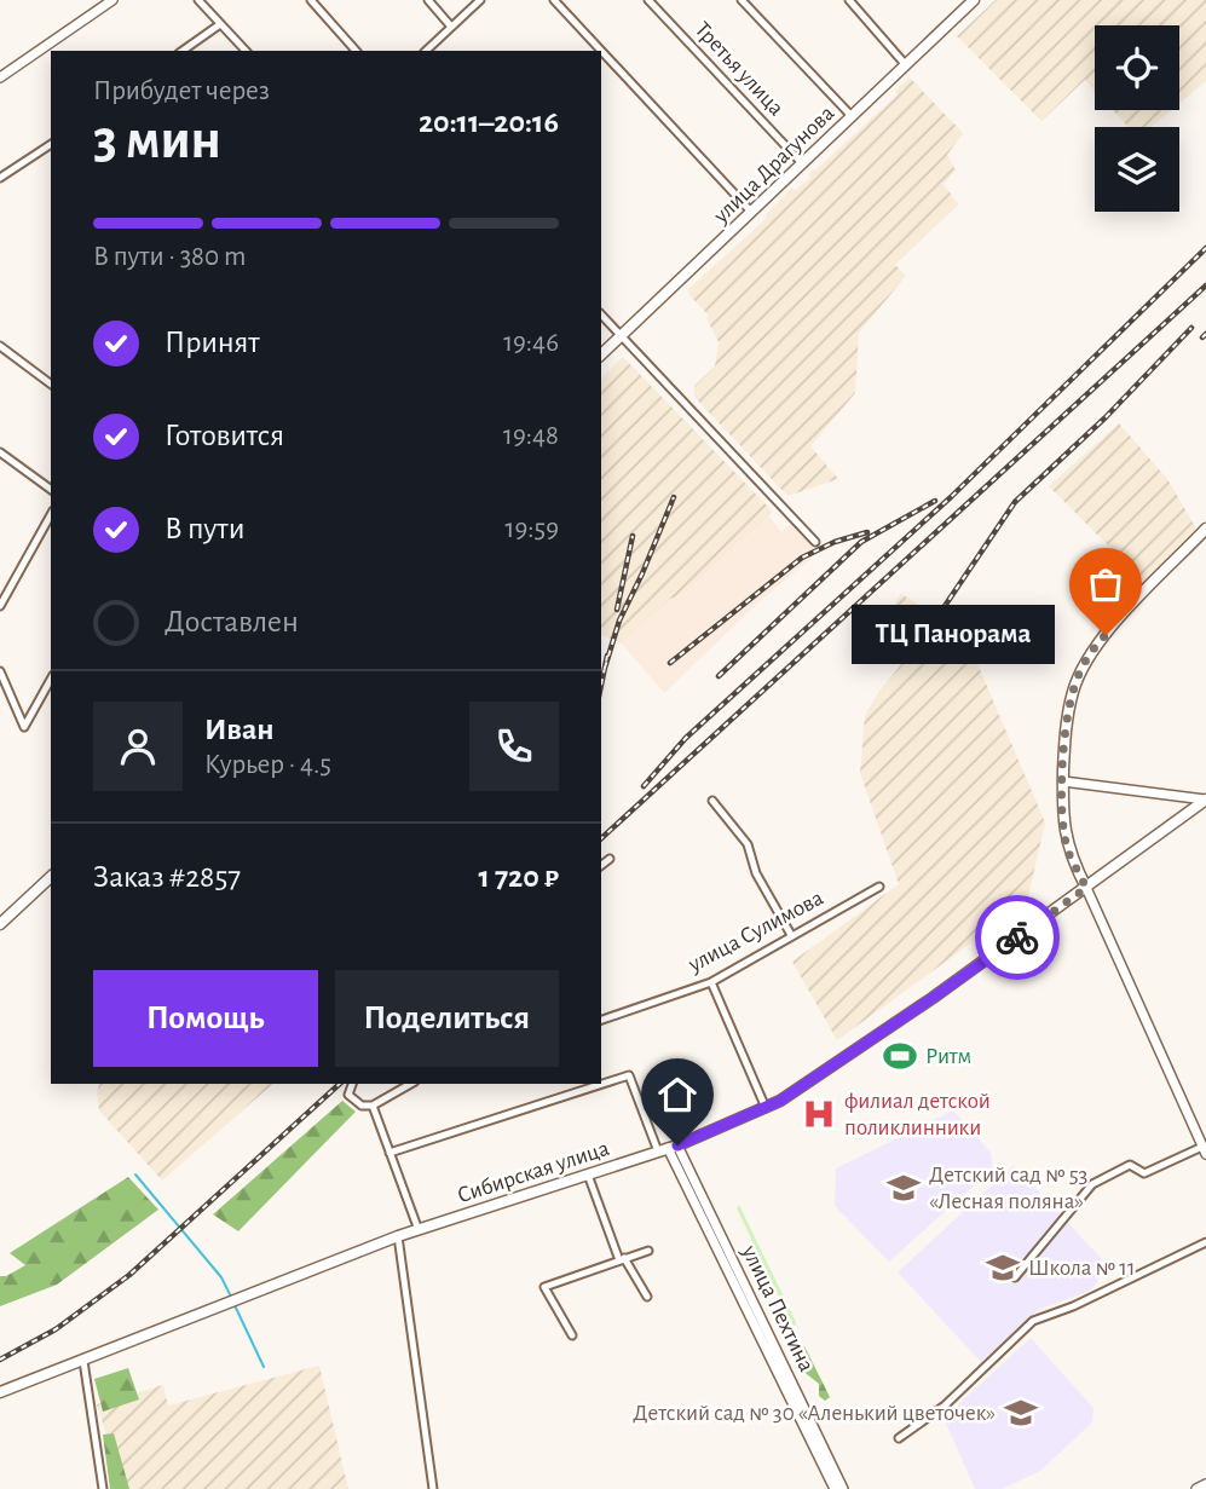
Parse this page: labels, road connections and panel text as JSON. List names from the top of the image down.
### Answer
{
  "streets": {
    "main road": ["улица Драгунова", "Сибирская улица"],
    "street": ["Третья улица", "улица Сулимова", "улица Пехтина"]
  },
  "crossings": [
    ["Третья улица", "улица Драгунова"],
    ["Сибирская улица", "улица Пехтина"]
  ],
  "places": {
    "other": ["ТЦ Панорама"],
    "sports": ["Ритм"],
    "hospital": ["филиал детской поликлинники"],
    "school or university": ["Детский сад № 53 «Лесная поляна»", "Школа № 11", "Детский сад № 30 «Аленький цветочек»"]
  },
  "page": {
    "heading": ["3 мин", "Прибудет через", "20:11–20:16"],
    "panel": [
      "Иван",
      "Курьер · 4.5",
      "Заказ #2857",
      "1 720 ₽"
    ],
    "bar": "В пути · 380 m",
    "list": [
      ["Принят", "19:46"],
      ["Готовится", "19:48"],
      ["В пути", "19:59"],
      "Доставлен"
    ],
    "bubble": "ТЦ Панорама",
    "buttons": ["Помощь", "Поделиться"]
  }
}
